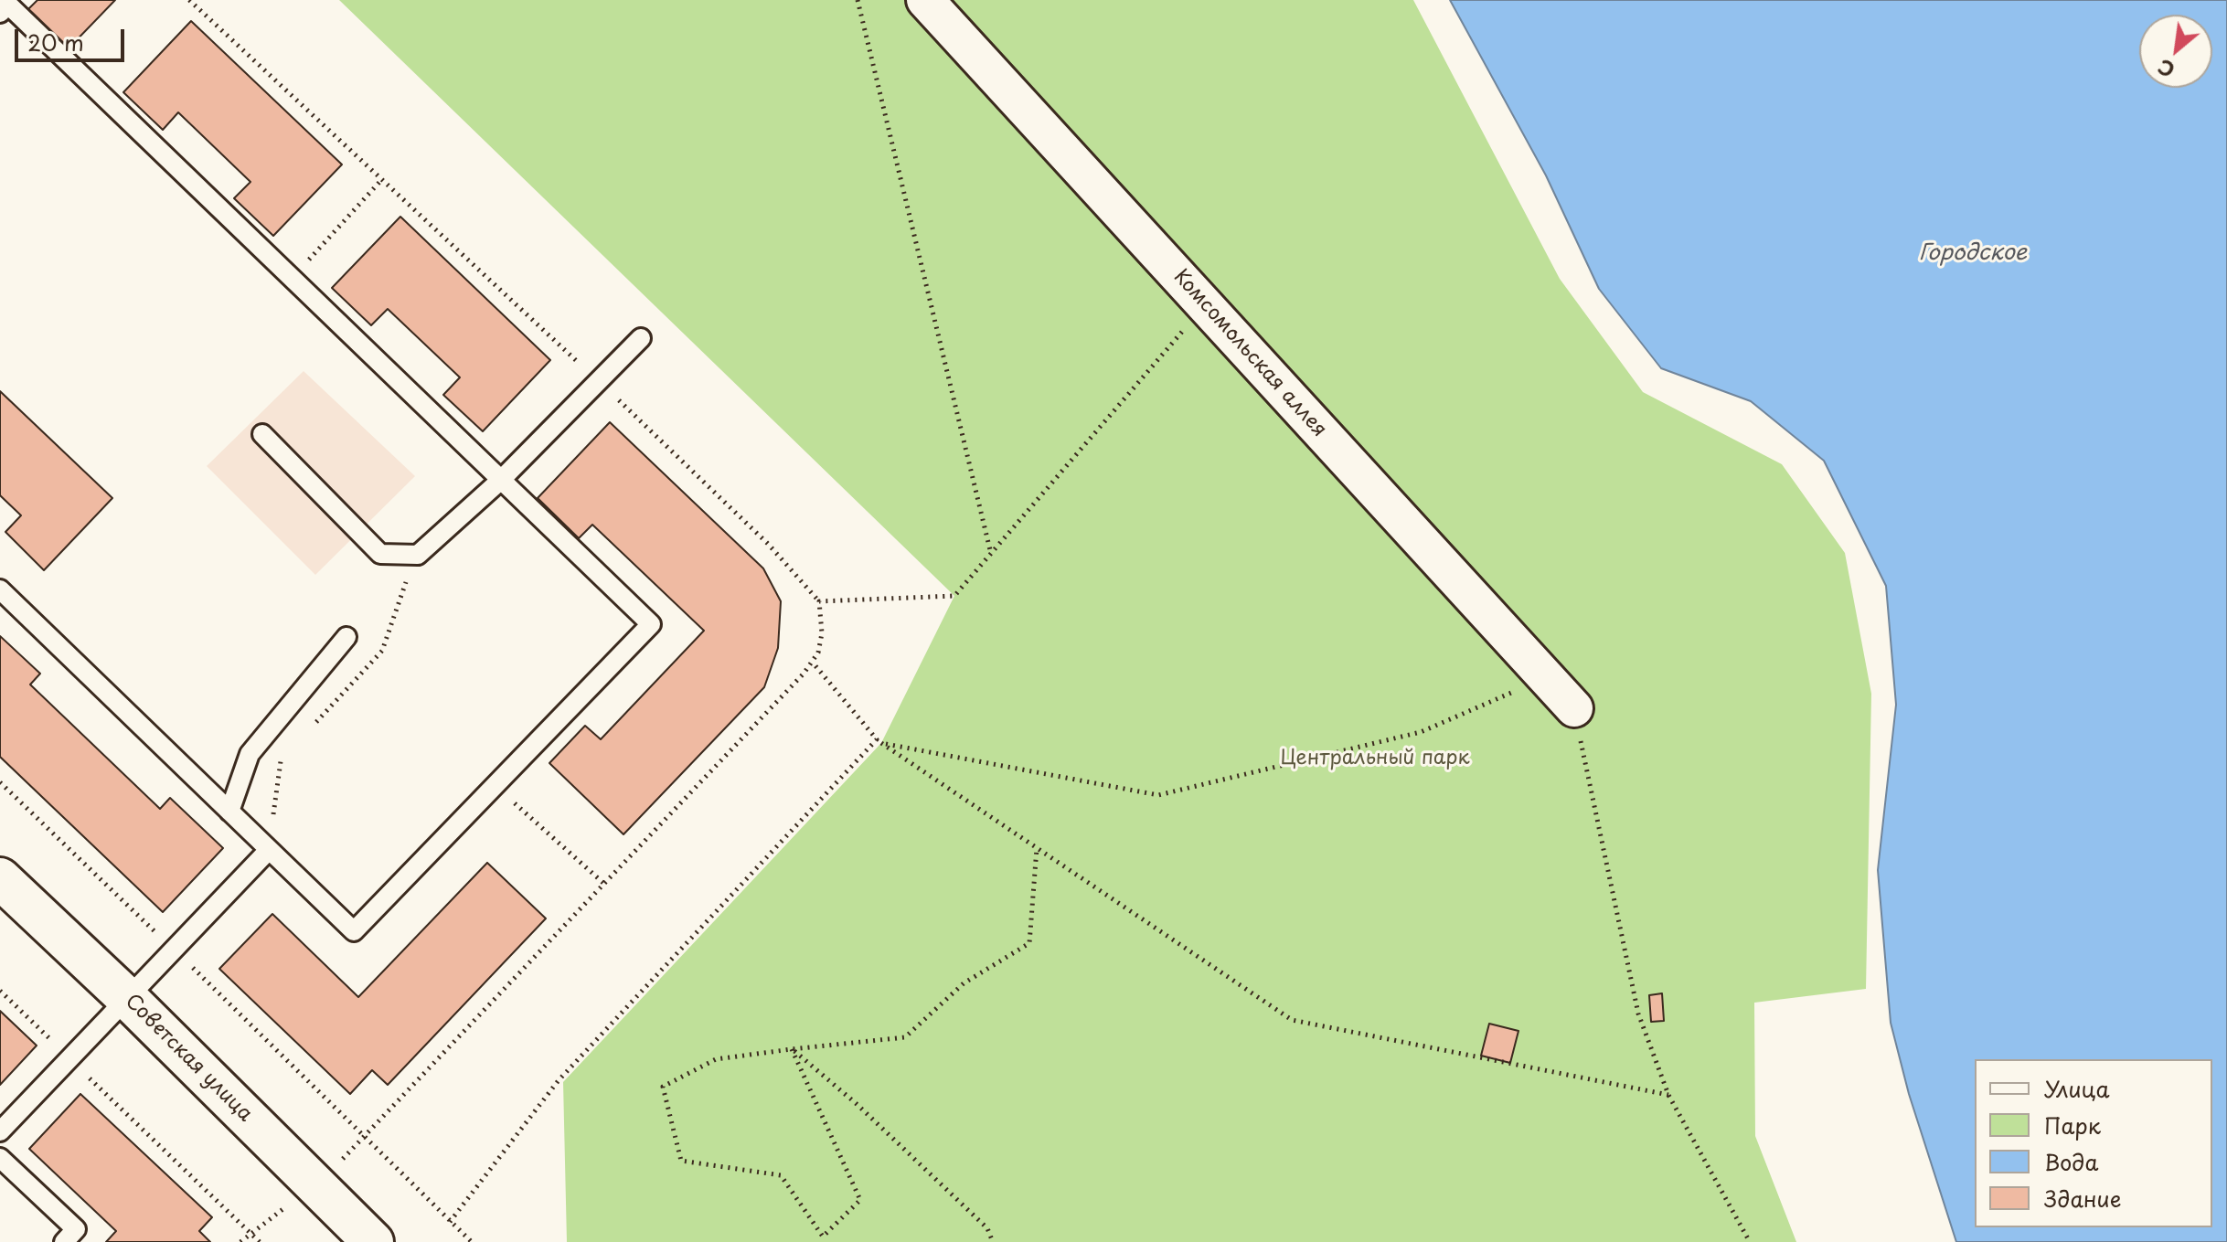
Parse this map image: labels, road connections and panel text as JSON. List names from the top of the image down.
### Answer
{
  "streets": {
    "main road": ["Советская улица"],
    "street": ["Комсомольская аллея"]
  },
  "water": ["Городское"],
  "parks": ["Центральный парк"],
  "legend": [
    "Улица",
    "Парк",
    "Вода",
    "Здание"
  ],
  "scale_bar": "20 m",
  "north": "bottom left"
}
